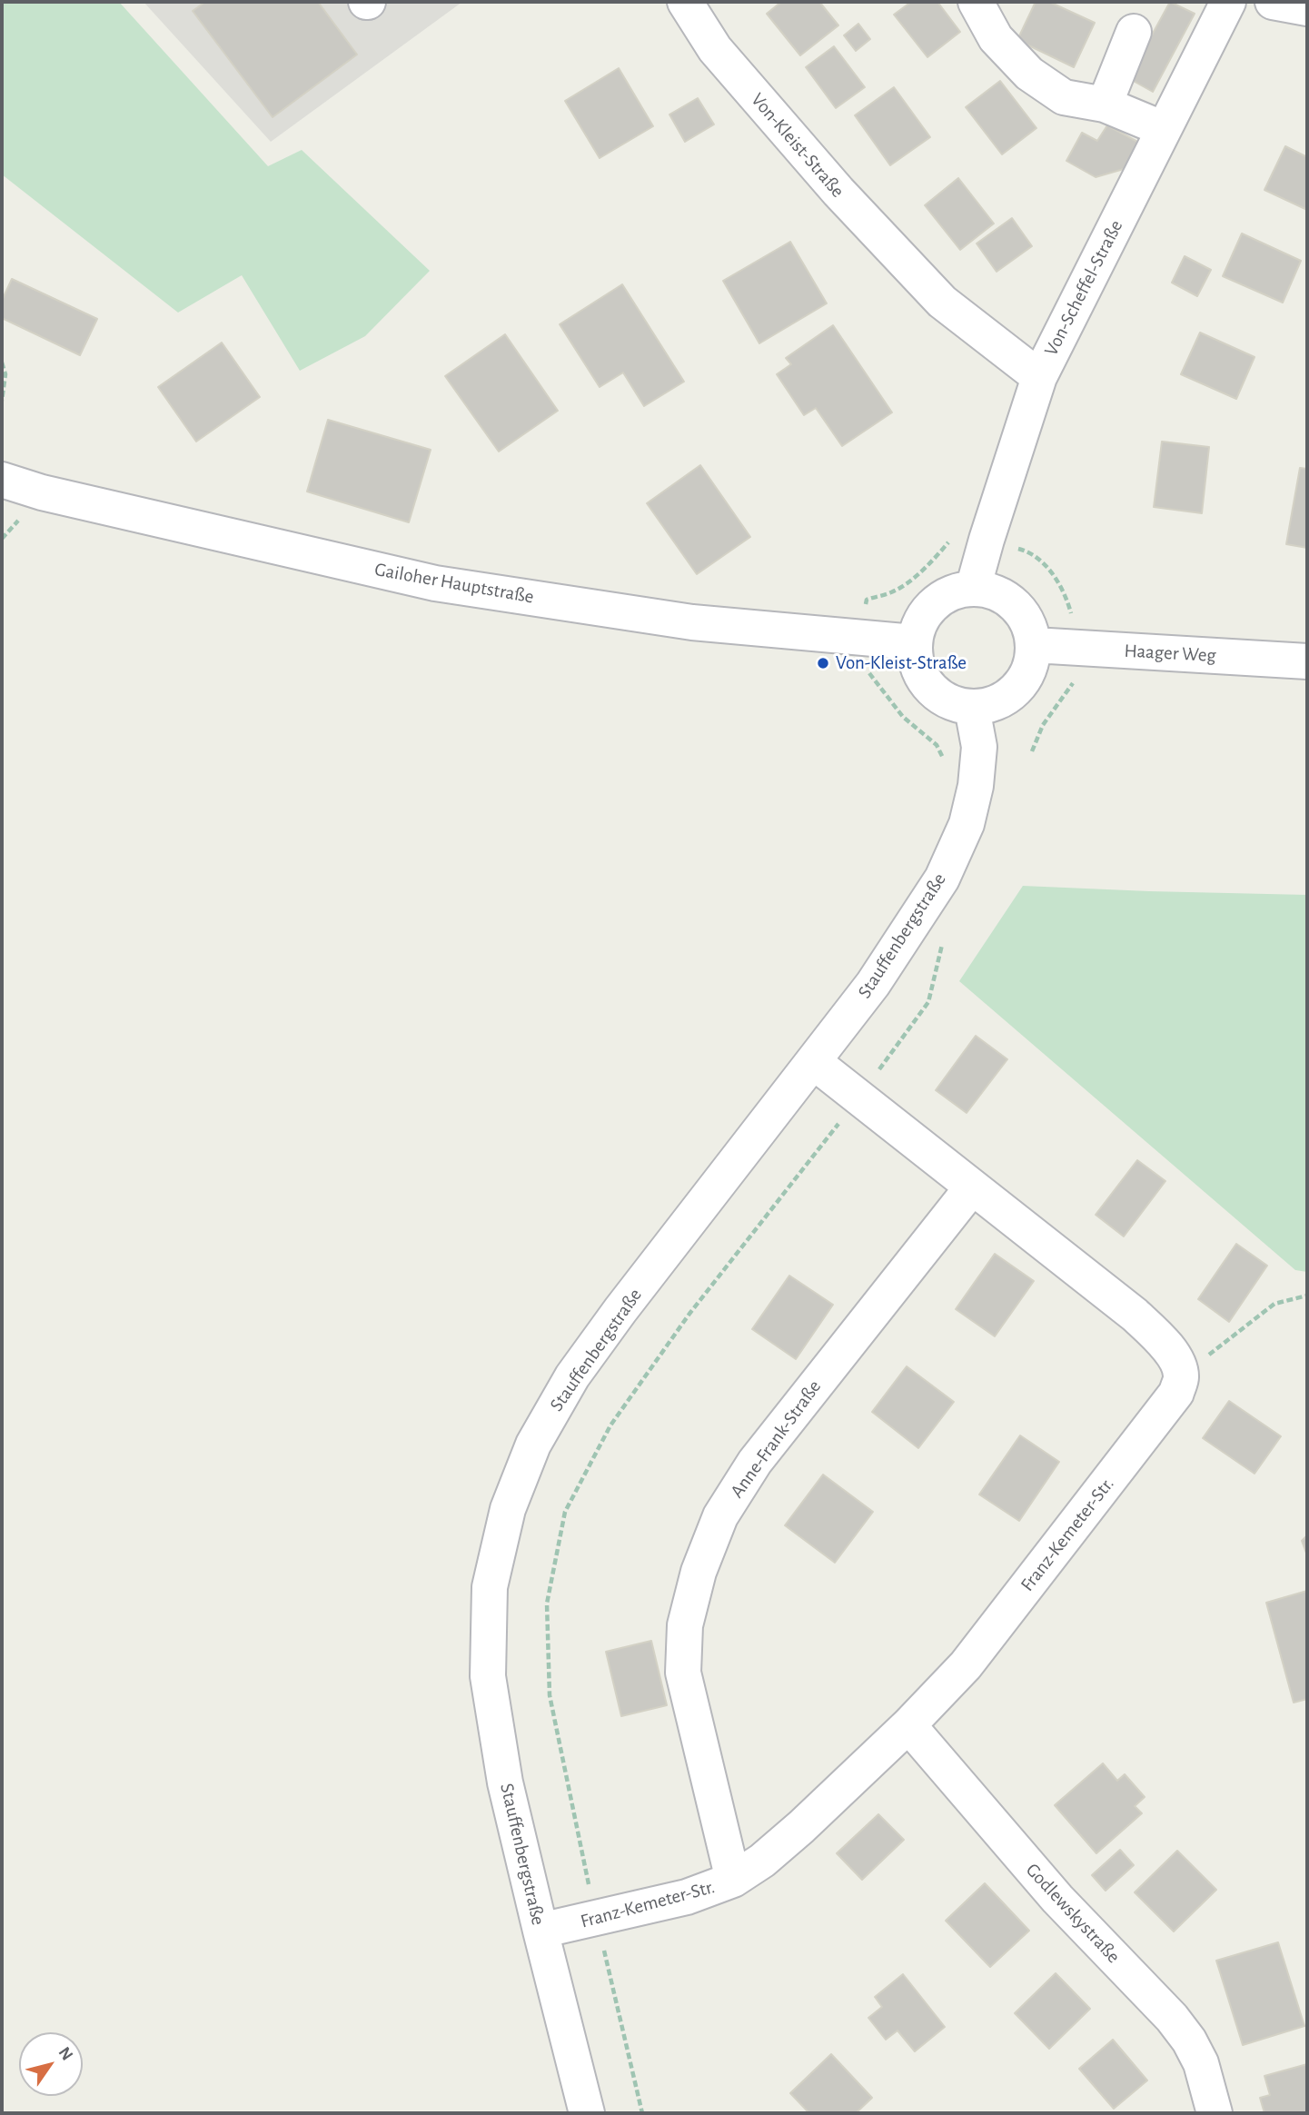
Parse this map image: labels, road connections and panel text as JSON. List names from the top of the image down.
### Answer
{
  "streets": {
    "street": [
      "Von-Kleist-Straße",
      "Von-Scheffel-Straße",
      "Gailoher Hauptstraße",
      "Haager Weg",
      "Stauffenbergstraße",
      "Anne-Frank-Straße",
      "Franz-Kemeter-Str.",
      "Godlewskystraße"
    ]
  },
  "crossings": [
    ["Von-Kleist-Straße", "Von-Scheffel-Straße"],
    ["Von-Scheffel-Straße", "Gailoher Hauptstraße"],
    ["Von-Scheffel-Straße", "Haager Weg"],
    ["Von-Scheffel-Straße", "Stauffenbergstraße"],
    ["Gailoher Hauptstraße", "Haager Weg"],
    ["Gailoher Hauptstraße", "Stauffenbergstraße"],
    ["Haager Weg", "Stauffenbergstraße"],
    ["Stauffenbergstraße", "Franz-Kemeter-Str."],
    ["Anne-Frank-Straße", "Franz-Kemeter-Str."],
    ["Franz-Kemeter-Str.", "Godlewskystraße"]
  ],
  "places": ["Von-Kleist-Straße"],
  "north": "top right"
}
